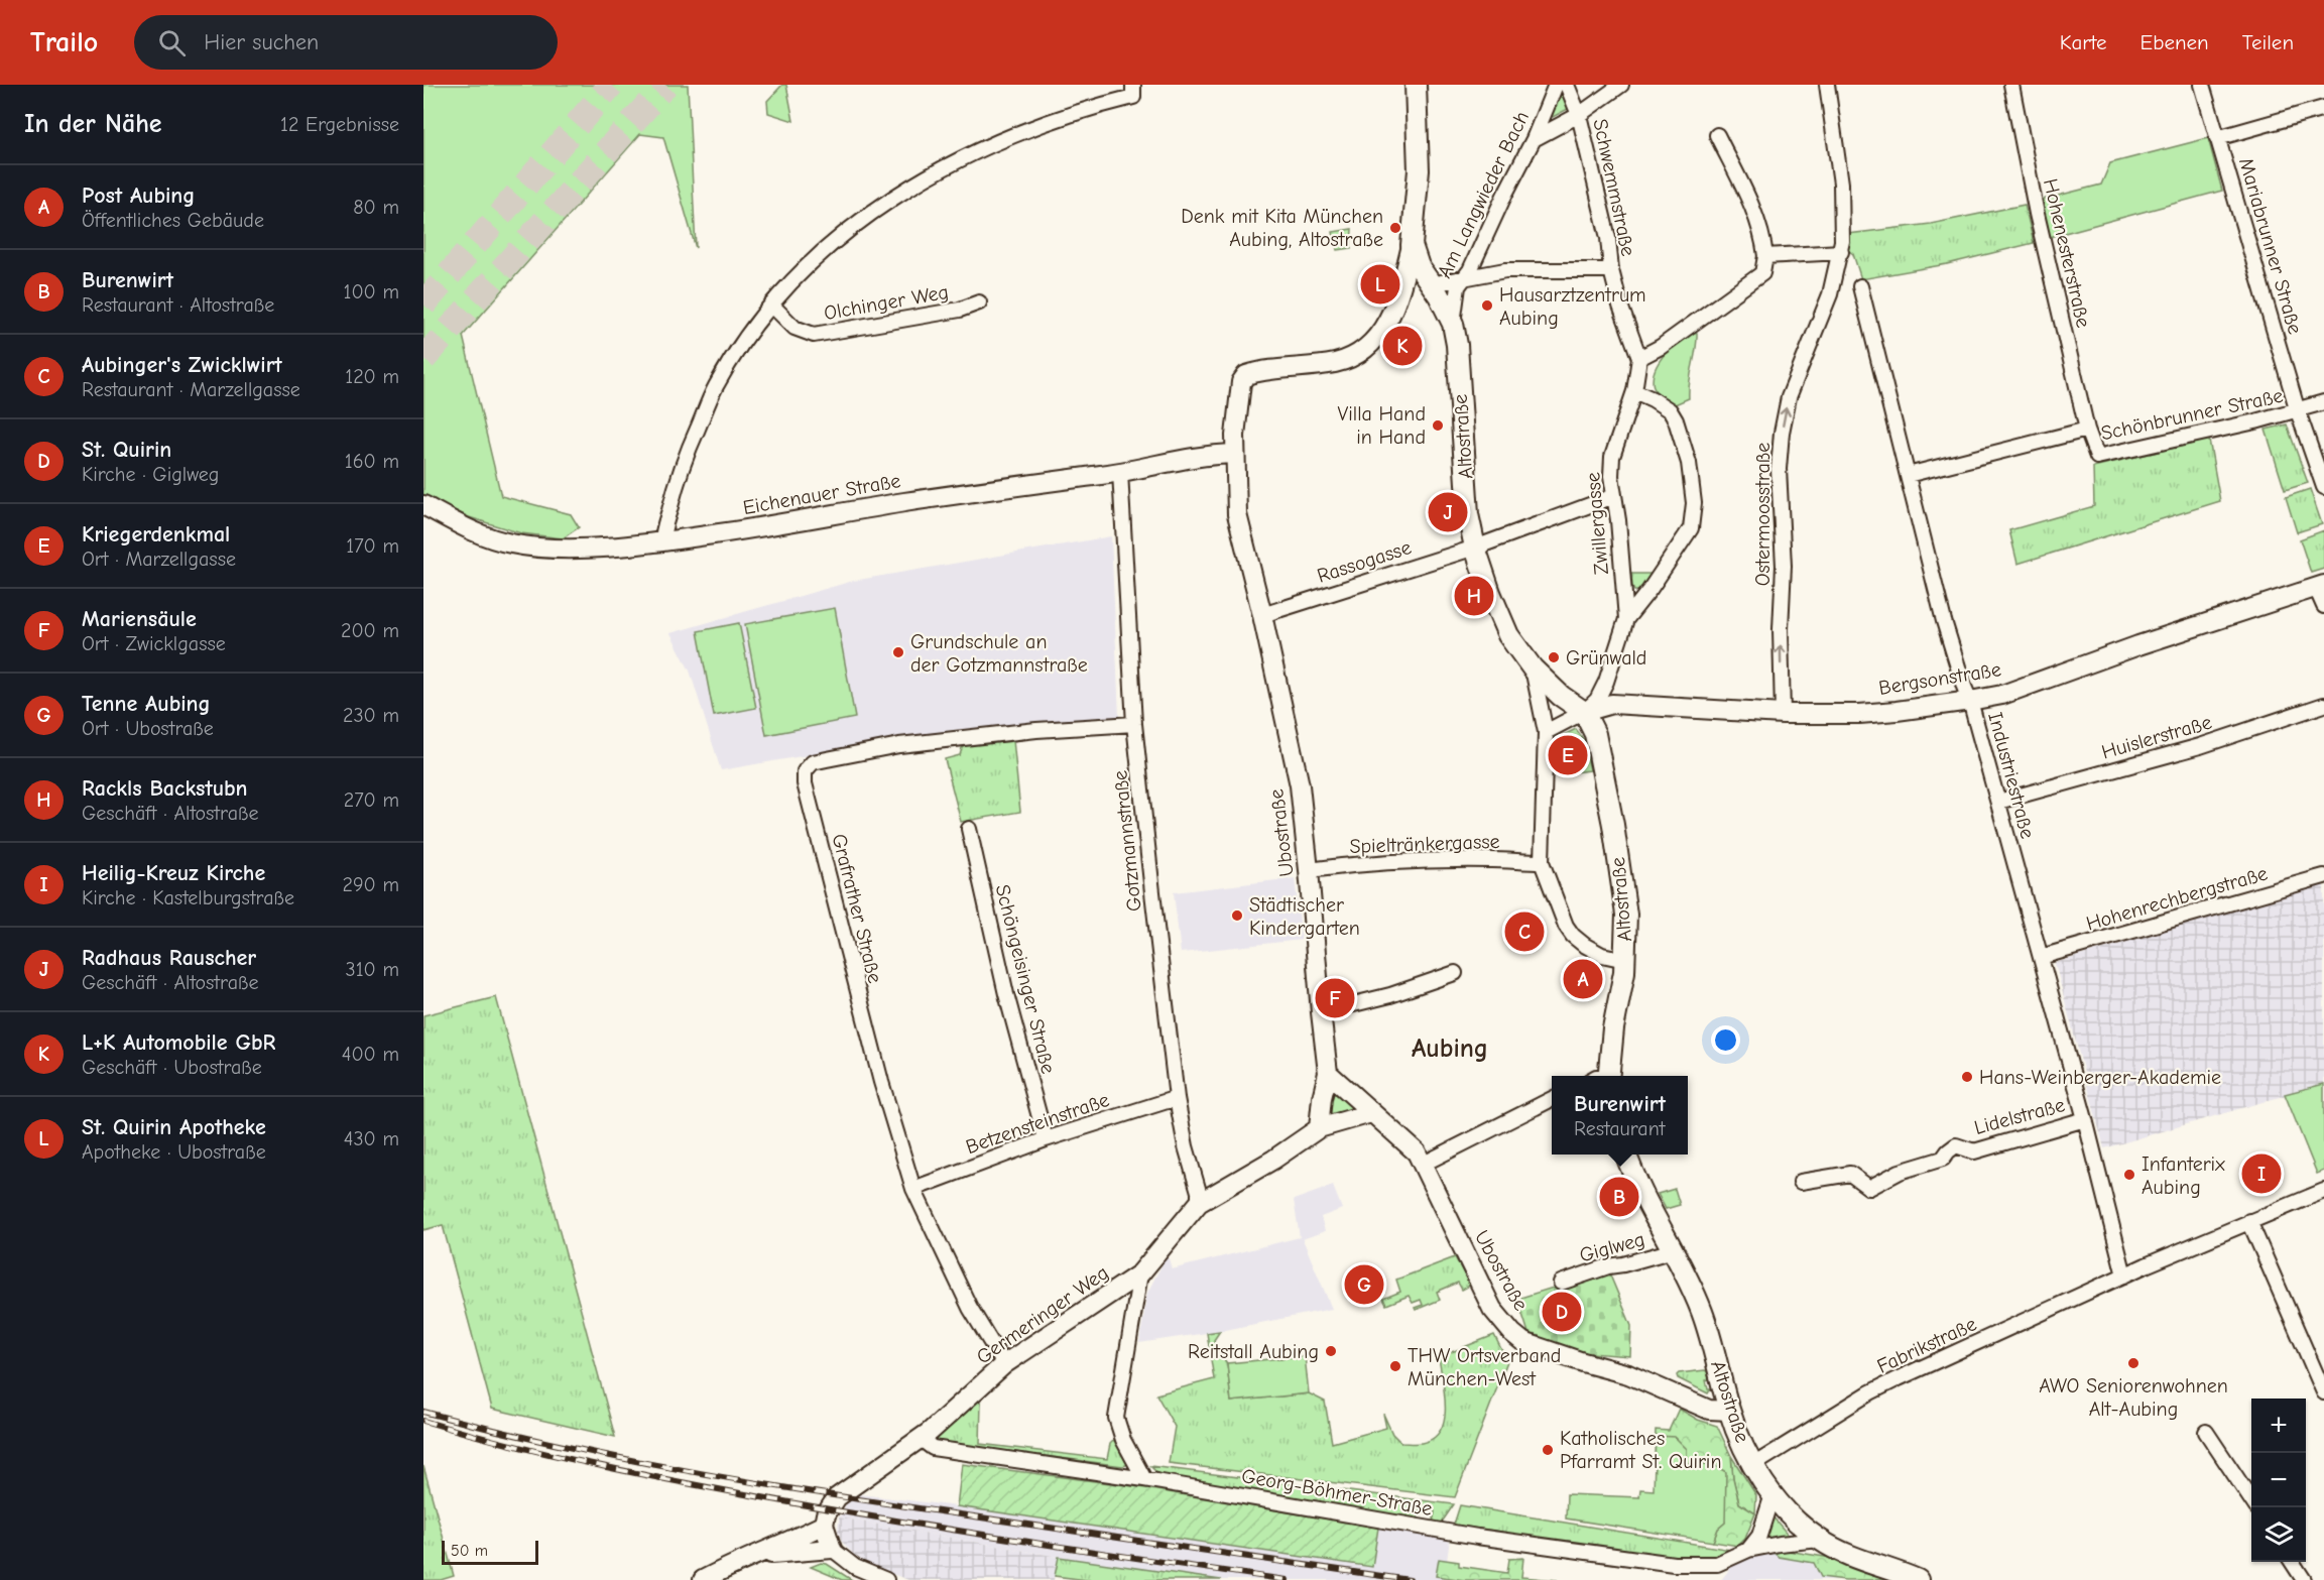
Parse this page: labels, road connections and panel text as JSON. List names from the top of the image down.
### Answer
{
  "streets": {
    "main road": ["Altostraße"],
    "street": [
      "Schwemmstraße",
      "Am Langwieder Bach",
      "Mariabrunner Straße",
      "Hohenesterstraße",
      "Olchinger Weg",
      "Schönbrunner Straße",
      "Eichenauer Straße",
      "Ostermoosstraße",
      "Zwillergasse",
      "Rassogasse",
      "Bergsonstraße",
      "Huislerstraße",
      "Industriestraße",
      "Ubostraße",
      "Gotzmannstraße",
      "Spieltränkergasse",
      "Hohenrechbergstraße",
      "Grafrather Straße",
      "Schöngeisinger Straße",
      "Lidelstraße",
      "Betzensteinstraße",
      "Giglweg",
      "Germeringer Weg",
      "Fabrikstraße",
      "Georg-Böhmer-Straße"
    ]
  },
  "crossings": [
    ["Schwemmstraße", "Zwillergasse"],
    ["Am Langwieder Bach", "Altostraße"],
    ["Mariabrunner Straße", "Schönbrunner Straße"],
    ["Hohenesterstraße", "Schönbrunner Straße"],
    ["Schönbrunner Straße", "Industriestraße"],
    ["Altostraße", "Rassogasse"],
    ["Altostraße", "Bergsonstraße"],
    ["Altostraße", "Ubostraße"],
    ["Altostraße", "Giglweg"],
    ["Altostraße", "Fabrikstraße"],
    ["Altostraße", "Georg-Böhmer-Straße"],
    ["Eichenauer Straße", "Ubostraße"],
    ["Eichenauer Straße", "Gotzmannstraße"],
    ["Ostermoosstraße", "Bergsonstraße"],
    ["Zwillergasse", "Rassogasse"],
    ["Rassogasse", "Ubostraße"],
    ["Bergsonstraße", "Industriestraße"],
    ["Huislerstraße", "Industriestraße"],
    ["Industriestraße", "Hohenrechbergstraße"],
    ["Industriestraße", "Lidelstraße"],
    ["Industriestraße", "Fabrikstraße"],
    ["Ubostraße", "Spieltränkergasse"],
    ["Ubostraße", "Germeringer Weg"],
    ["Gotzmannstraße", "Grafrather Straße"],
    ["Gotzmannstraße", "Betzensteinstraße"],
    ["Gotzmannstraße", "Germeringer Weg"],
    ["Grafrather Straße", "Betzensteinstraße"],
    ["Grafrather Straße", "Germeringer Weg"],
    ["Schöngeisinger Straße", "Betzensteinstraße"],
    ["Germeringer Weg", "Georg-Böhmer-Straße"]
  ],
  "one_way": ["Ostermoosstraße"],
  "districts": ["Aubing"],
  "places": [
    "Denk mit Kita München Aubing, Altostraße",
    "Hausarztzentrum Aubing",
    "Villa Hand in Hand",
    "Grundschule an der Gotzmannstraße",
    "Grünwald",
    "Städtischer Kindergarten",
    "Hans-Weinberger-Akademie",
    "Infanterix Aubing",
    "Reitstall Aubing",
    "AWO Seniorenwohnen Alt-Aubing",
    "THW Ortsverband München-West",
    "Katholisches Pfarramt St. Quirin"
  ],
  "scale_bar": "50 m",
  "page": {
    "header": "Trailo",
    "search": "Hier suchen",
    "nav": ["Karte", "Ebenen", "Teilen"],
    "heading": ["In der Nähe", "12 Ergebnisse"],
    "list": [
      {
        "mark": "A",
        "name": "Post Aubing",
        "note": "Öffentliches Gebäude",
        "value": "80 m"
      },
      {
        "mark": "B",
        "name": "Burenwirt",
        "note": "Restaurant · Altostraße",
        "value": "100 m"
      },
      {
        "mark": "C",
        "name": "Aubinger's Zwicklwirt",
        "note": "Restaurant · Marzellgasse",
        "value": "120 m"
      },
      {
        "mark": "D",
        "name": "St. Quirin",
        "note": "Kirche · Giglweg",
        "value": "160 m"
      },
      {
        "mark": "E",
        "name": "Kriegerdenkmal",
        "note": "Ort · Marzellgasse",
        "value": "170 m"
      },
      {
        "mark": "F",
        "name": "Mariensäule",
        "note": "Ort · Zwicklgasse",
        "value": "200 m"
      },
      {
        "mark": "G",
        "name": "Tenne Aubing",
        "note": "Ort · Ubostraße",
        "value": "230 m"
      },
      {
        "mark": "H",
        "name": "Rackls Backstubn",
        "note": "Geschäft · Altostraße",
        "value": "270 m"
      },
      {
        "mark": "I",
        "name": "Heilig-Kreuz Kirche",
        "note": "Kirche · Kastelburgstraße",
        "value": "290 m"
      },
      {
        "mark": "J",
        "name": "Radhaus Rauscher",
        "note": "Geschäft · Altostraße",
        "value": "310 m"
      },
      {
        "mark": "K",
        "name": "L+K Automobile GbR",
        "note": "Geschäft · Ubostraße",
        "value": "400 m"
      },
      {
        "mark": "L",
        "name": "St. Quirin Apotheke",
        "note": "Apotheke · Ubostraße",
        "value": "430 m"
      }
    ],
    "pins": [
      "L",
      "K",
      "J",
      "H",
      "E",
      "C",
      "A",
      "F",
      "I",
      "B",
      "G",
      "D"
    ],
    "popup": ["Burenwirt", "Restaurant"],
    "map_buttons": ["+", "−"],
    "scale": "50 m"
  }
}
